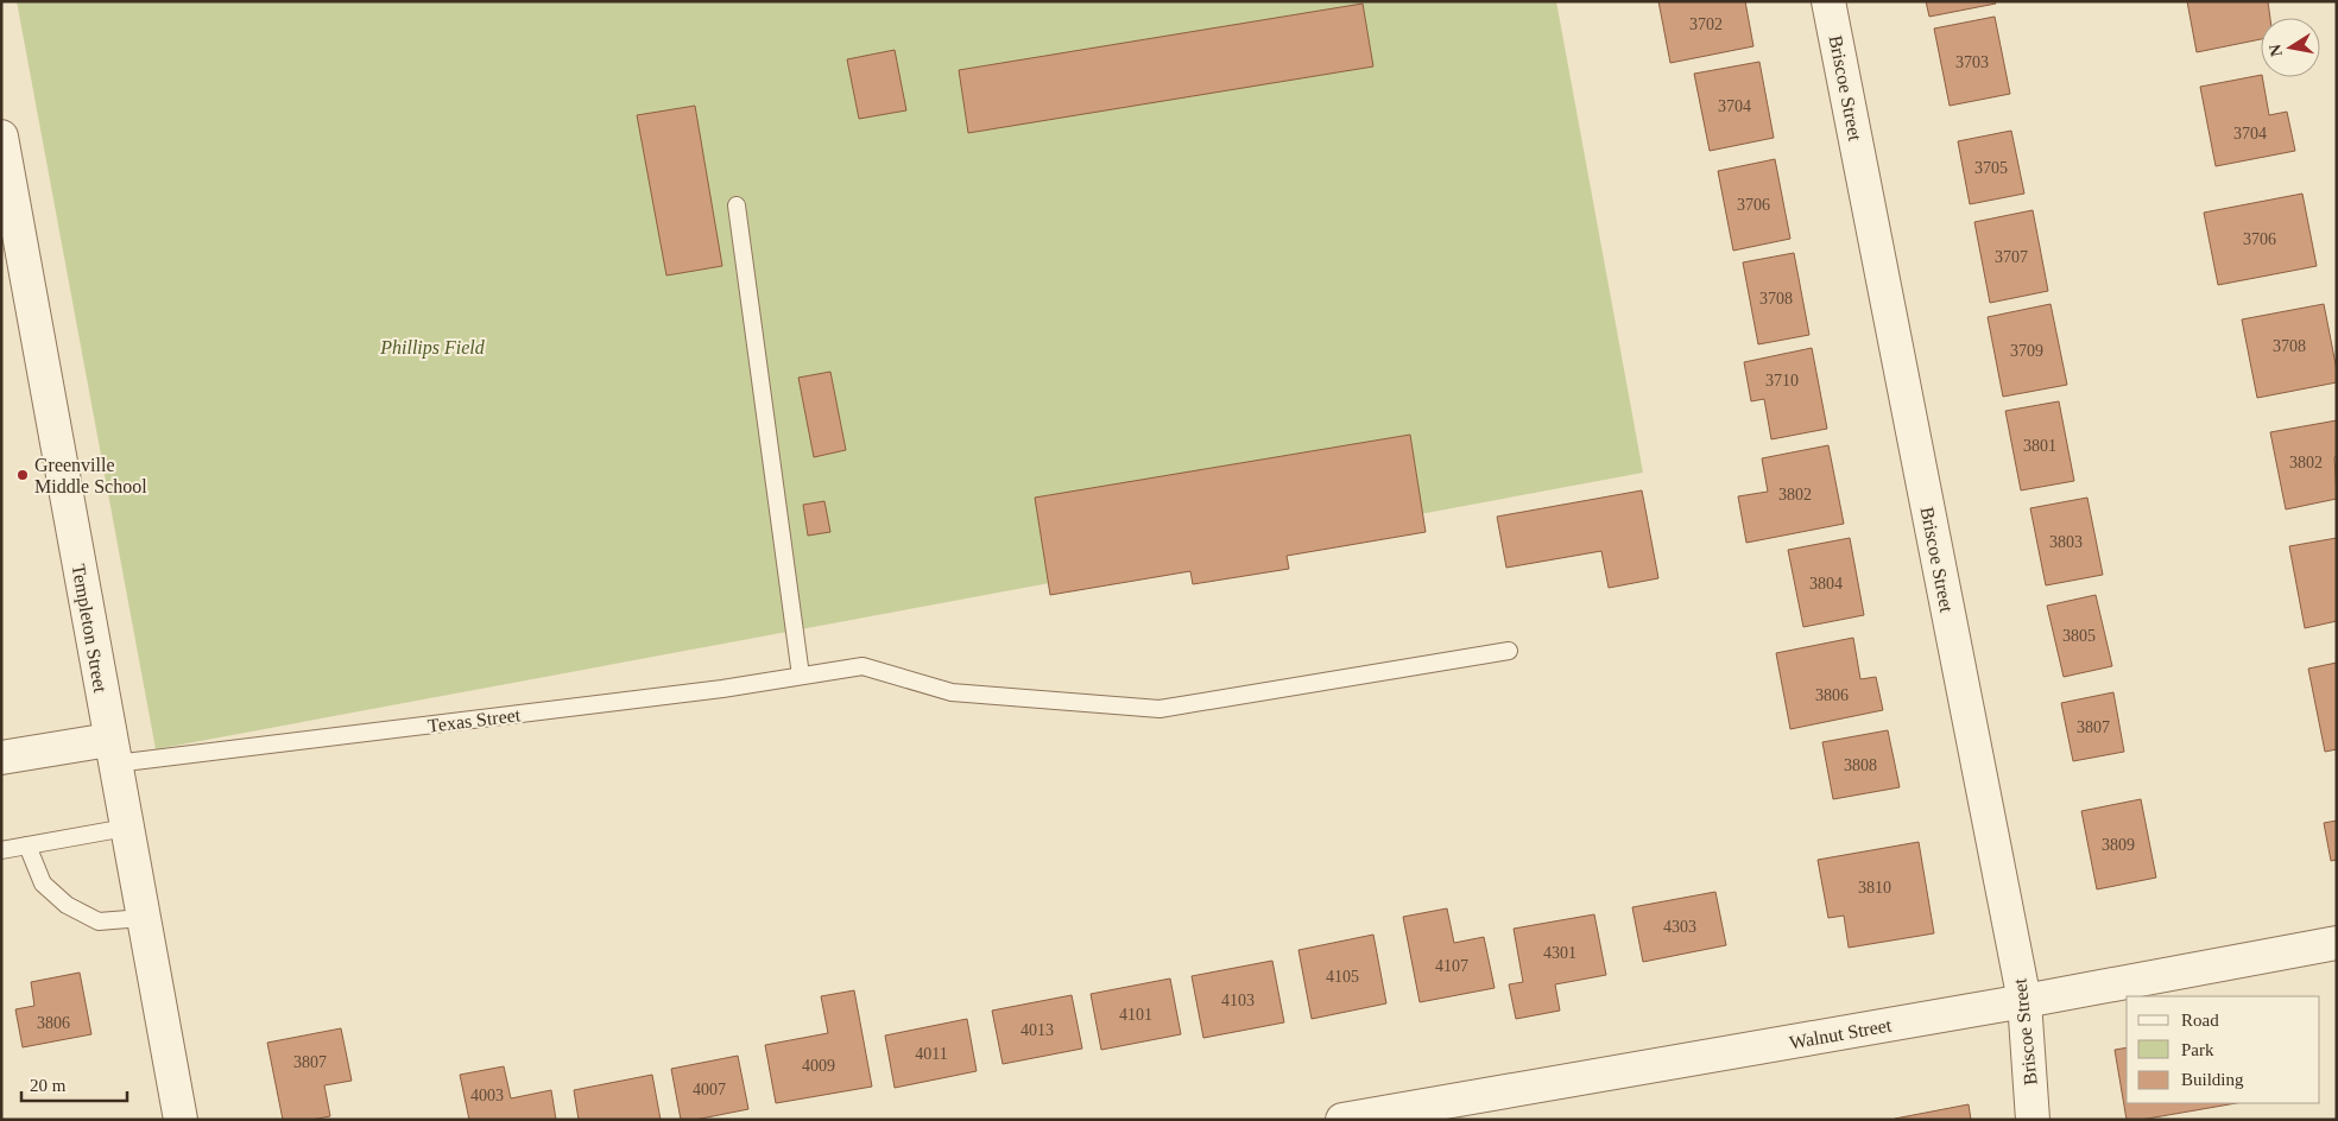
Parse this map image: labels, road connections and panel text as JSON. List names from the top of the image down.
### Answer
{
  "streets": {
    "street": [
      "Briscoe Street",
      "Templeton Street",
      "Texas Street",
      "Walnut Street"
    ]
  },
  "crossings": [
    ["Briscoe Street", "Walnut Street"],
    ["Templeton Street", "Texas Street"]
  ],
  "parks": ["Phillips Field"],
  "places": ["Greenville Middle School"],
  "house_numbers": [
    "3702",
    "3703",
    "3704",
    "3704",
    "3705",
    "3706",
    "3706",
    "3707",
    "3708",
    "3708",
    "3709",
    "3710",
    "3801",
    "3802",
    "3802",
    "3803",
    "3804",
    "3805",
    "3806",
    "3807",
    "3808",
    "3809",
    "3810",
    "4303",
    "4301",
    "4107",
    "4105",
    "4103",
    "4101",
    "3806",
    "4013",
    "4011",
    "3807",
    "4009",
    "4007",
    "4003"
  ],
  "legend": ["Road", "Park", "Building"],
  "scale_bar": "20 m",
  "north": "left"
}
